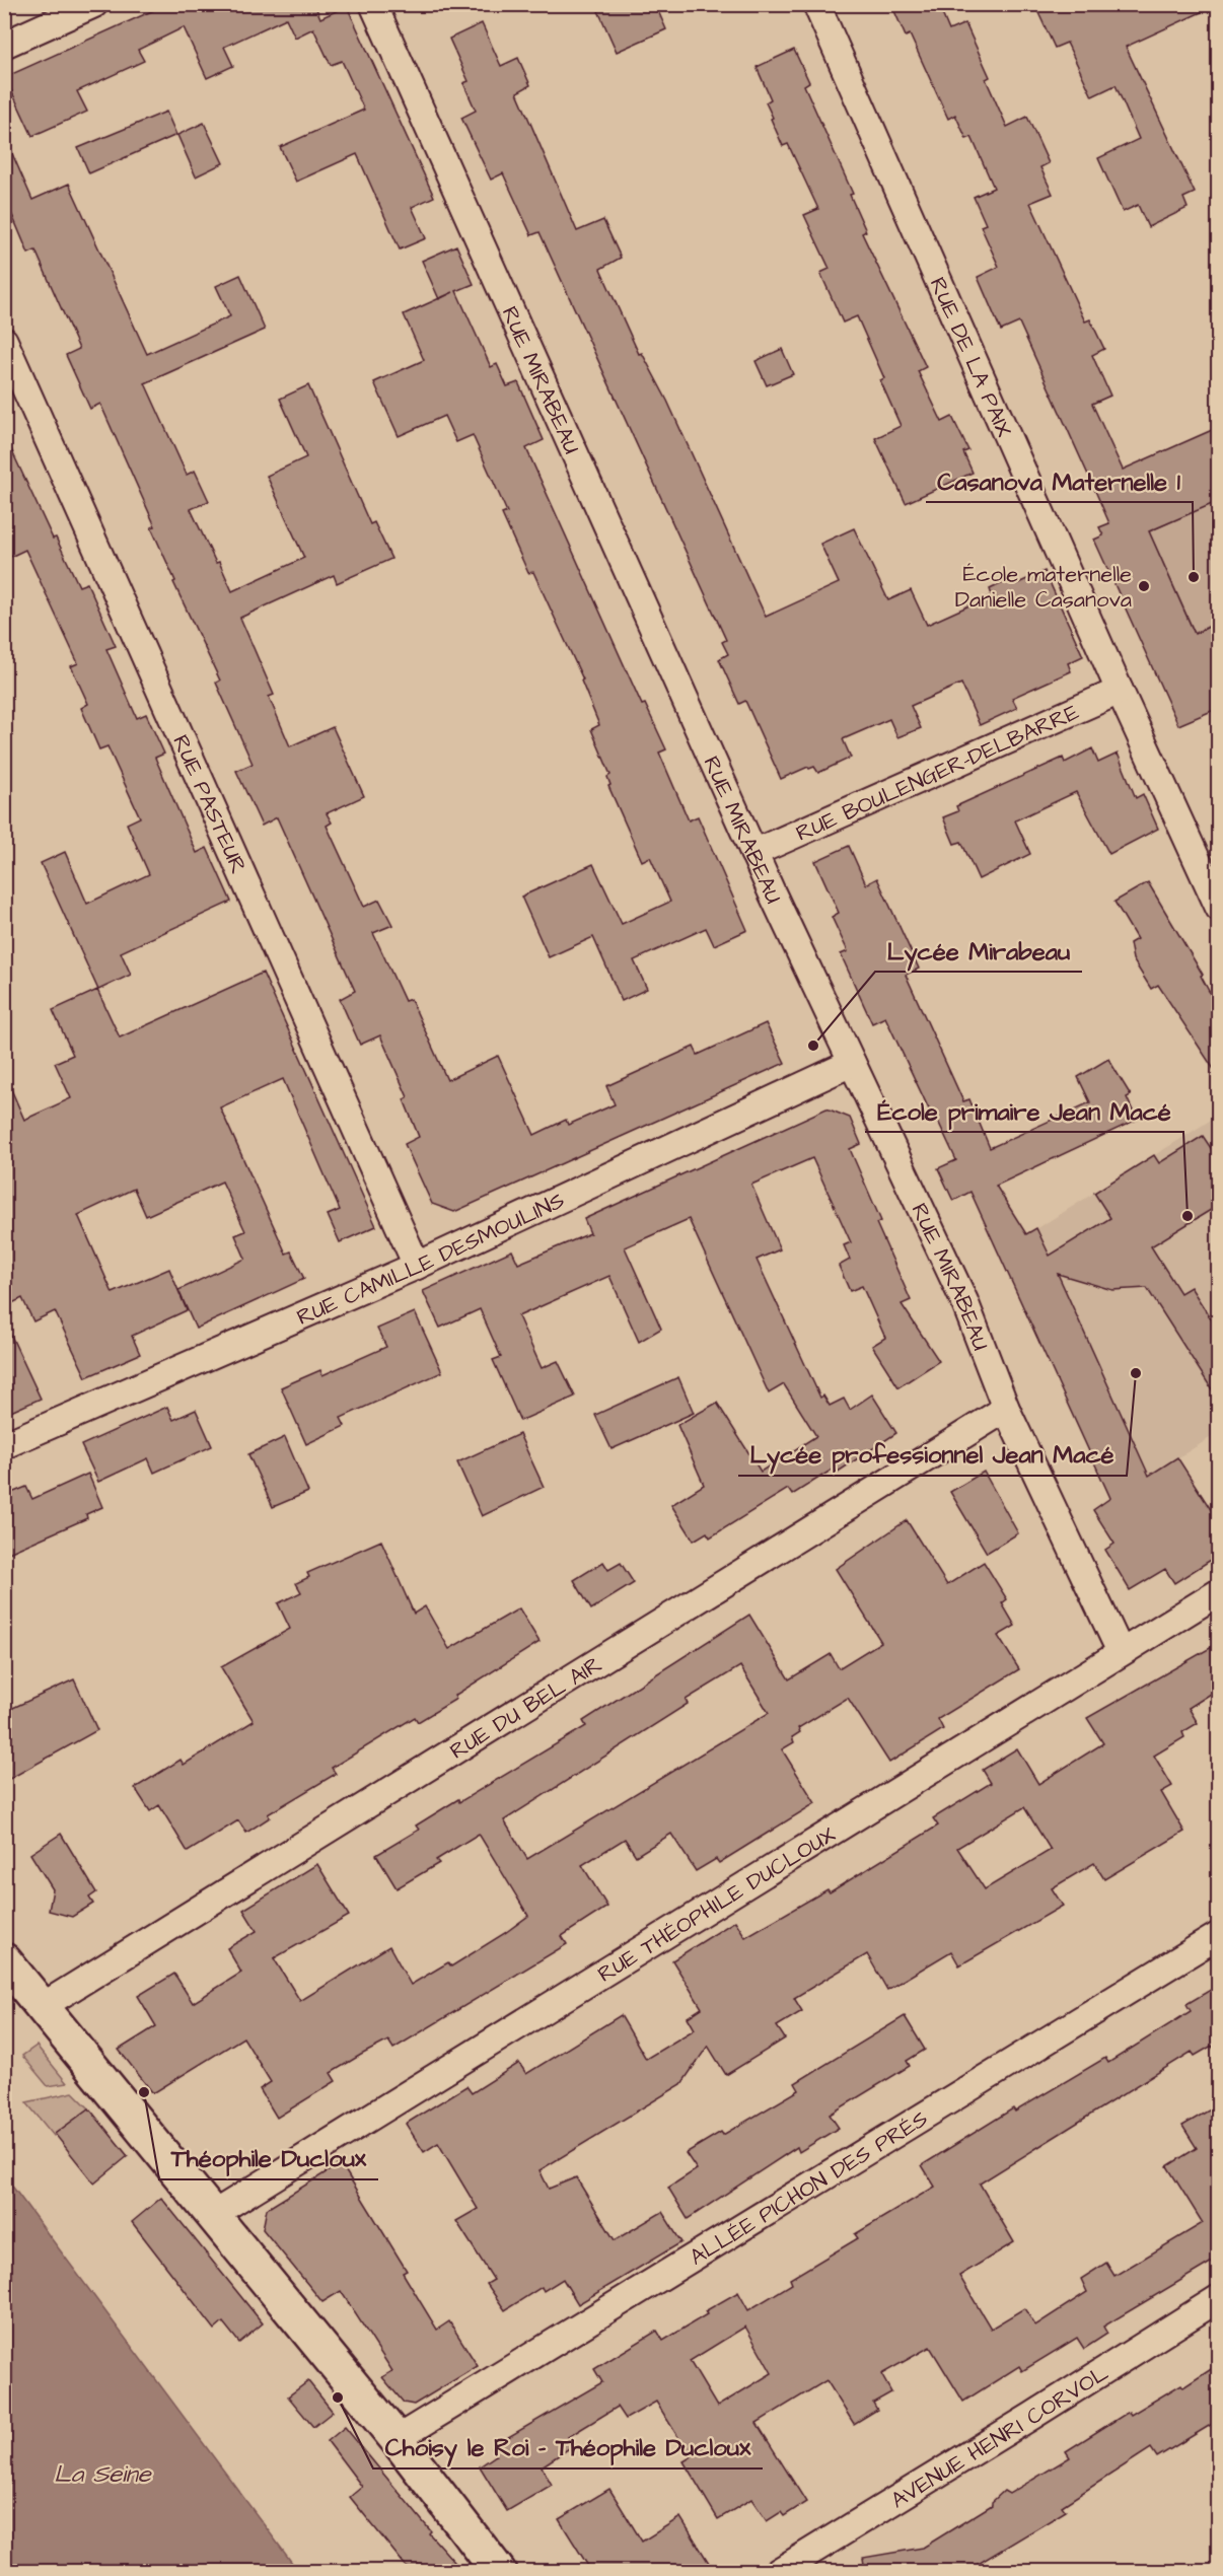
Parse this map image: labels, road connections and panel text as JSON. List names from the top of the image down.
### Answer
{
  "streets": {
    "street": [
      "RUE DE LA PAIX",
      "RUE MIRABEAU",
      "RUE BOULENGER-DELBARRE",
      "RUE PASTEUR",
      "RUE CAMILLE DESMOULINS",
      "RUE DU BEL AIR",
      "RUE THÉOPHILE DUCLOUX",
      "ALLÉE PICHON DES PRÉS",
      "AVENUE HENRI CORVOL"
    ]
  },
  "crossings": [
    ["RUE DE LA PAIX", "RUE BOULENGER-DELBARRE"],
    ["RUE MIRABEAU", "RUE BOULENGER-DELBARRE"],
    ["RUE MIRABEAU", "RUE CAMILLE DESMOULINS"],
    ["RUE MIRABEAU", "RUE DU BEL AIR"],
    ["RUE MIRABEAU", "RUE THÉOPHILE DUCLOUX"],
    ["RUE PASTEUR", "RUE CAMILLE DESMOULINS"]
  ],
  "water": ["La Seine"],
  "places": [
    "Casanova Maternelle 1",
    "École maternelle Danielle Casanova",
    "Lycée Mirabeau",
    "École primaire Jean Macé",
    "Lycée professionnel Jean Macé",
    "Théophile Ducloux",
    "Choisy le Roi - Théophile Ducloux"
  ]
}
